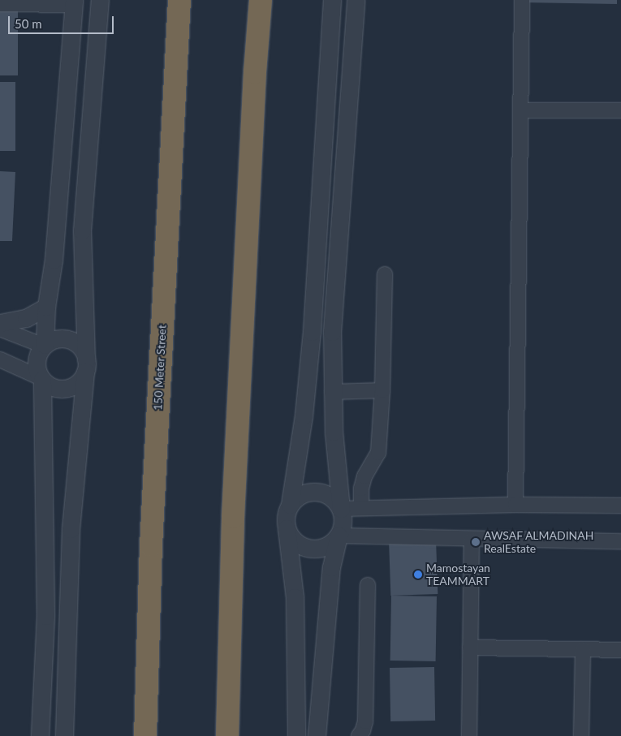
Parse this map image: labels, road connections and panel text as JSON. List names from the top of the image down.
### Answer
{
  "streets": {
    "highway": ["150 Meter Street"]
  },
  "places": ["AWSAF ALMADINAH RealEstate", "Mamostayan TEAMMART"],
  "scale_bar": "50 m"
}
